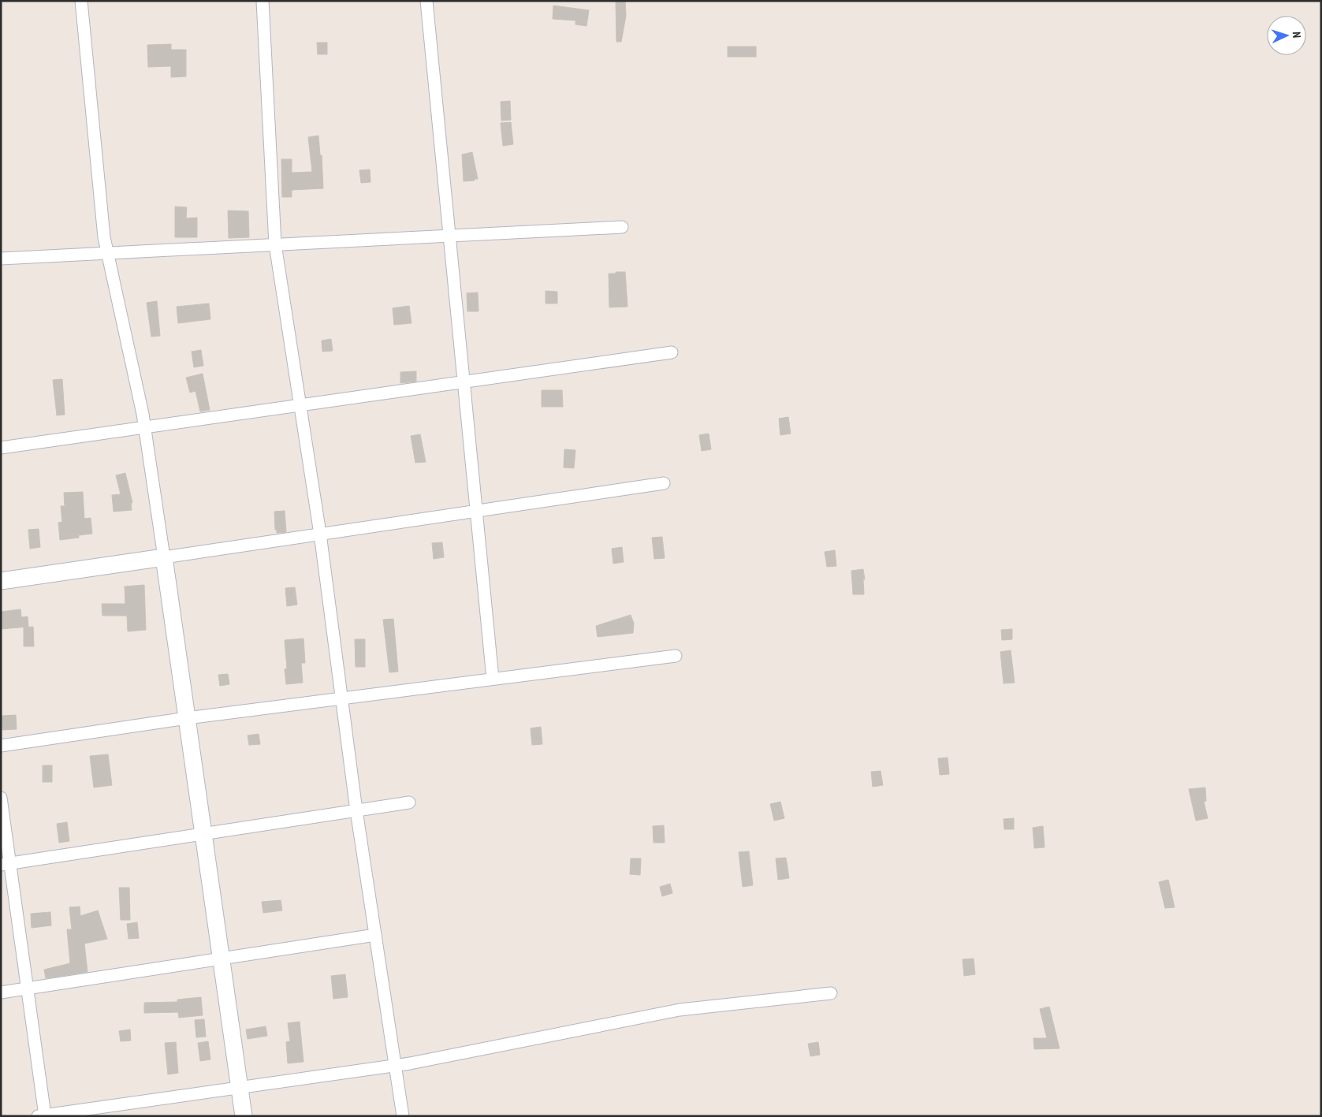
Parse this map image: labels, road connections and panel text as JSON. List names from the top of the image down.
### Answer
{
  "north": "right"
}
